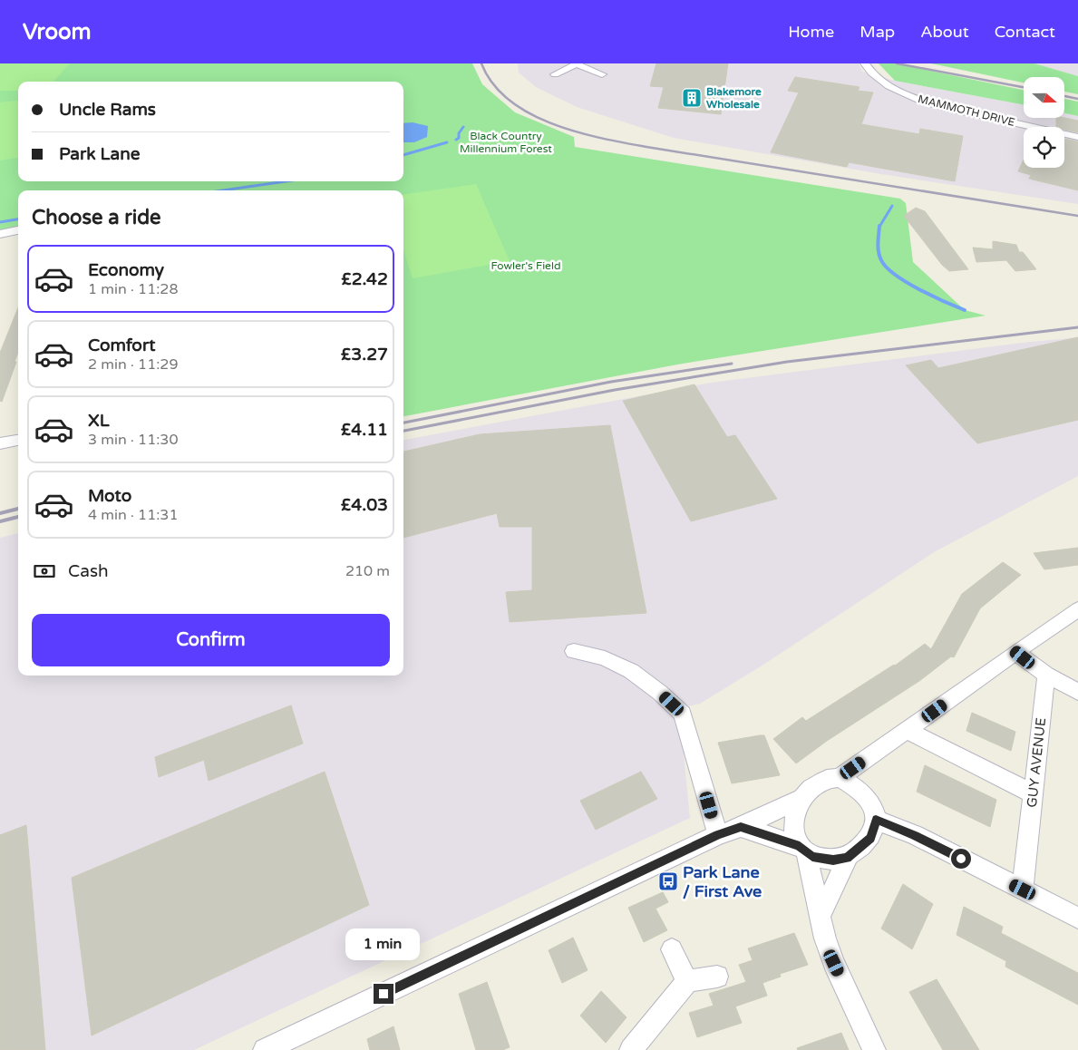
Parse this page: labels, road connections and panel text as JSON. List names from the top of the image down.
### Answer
{
  "streets": {
    "street": ["MAMMOTH DRIVE", "GUY AVENUE"]
  },
  "parks": ["Black Country Millennium Forest", "Fowler's Field"],
  "places": {
    "building": ["Blakemore Wholesale"],
    "bus stop": ["Park Lane / First Ave"]
  },
  "north": "right",
  "page": {
    "header": "Vroom",
    "nav": [
      "Home",
      "Map",
      "About",
      "Contact"
    ],
    "banner": ["Uncle Rams", "Park Lane"],
    "heading": "Choose a ride",
    "list": [
      {
        "name": "Economy",
        "note": "1 min · 11:28",
        "value": "£2.42"
      },
      {
        "name": "Comfort",
        "note": "2 min · 11:29",
        "value": "£3.27"
      },
      {
        "name": "XL",
        "note": "3 min · 11:30",
        "value": "£4.11"
      },
      {
        "name": "Moto",
        "note": "4 min · 11:31",
        "value": "£4.03"
      }
    ],
    "pay": ["Cash", "210 m"],
    "buttons": "Confirm",
    "bubble": "1 min"
  }
}
